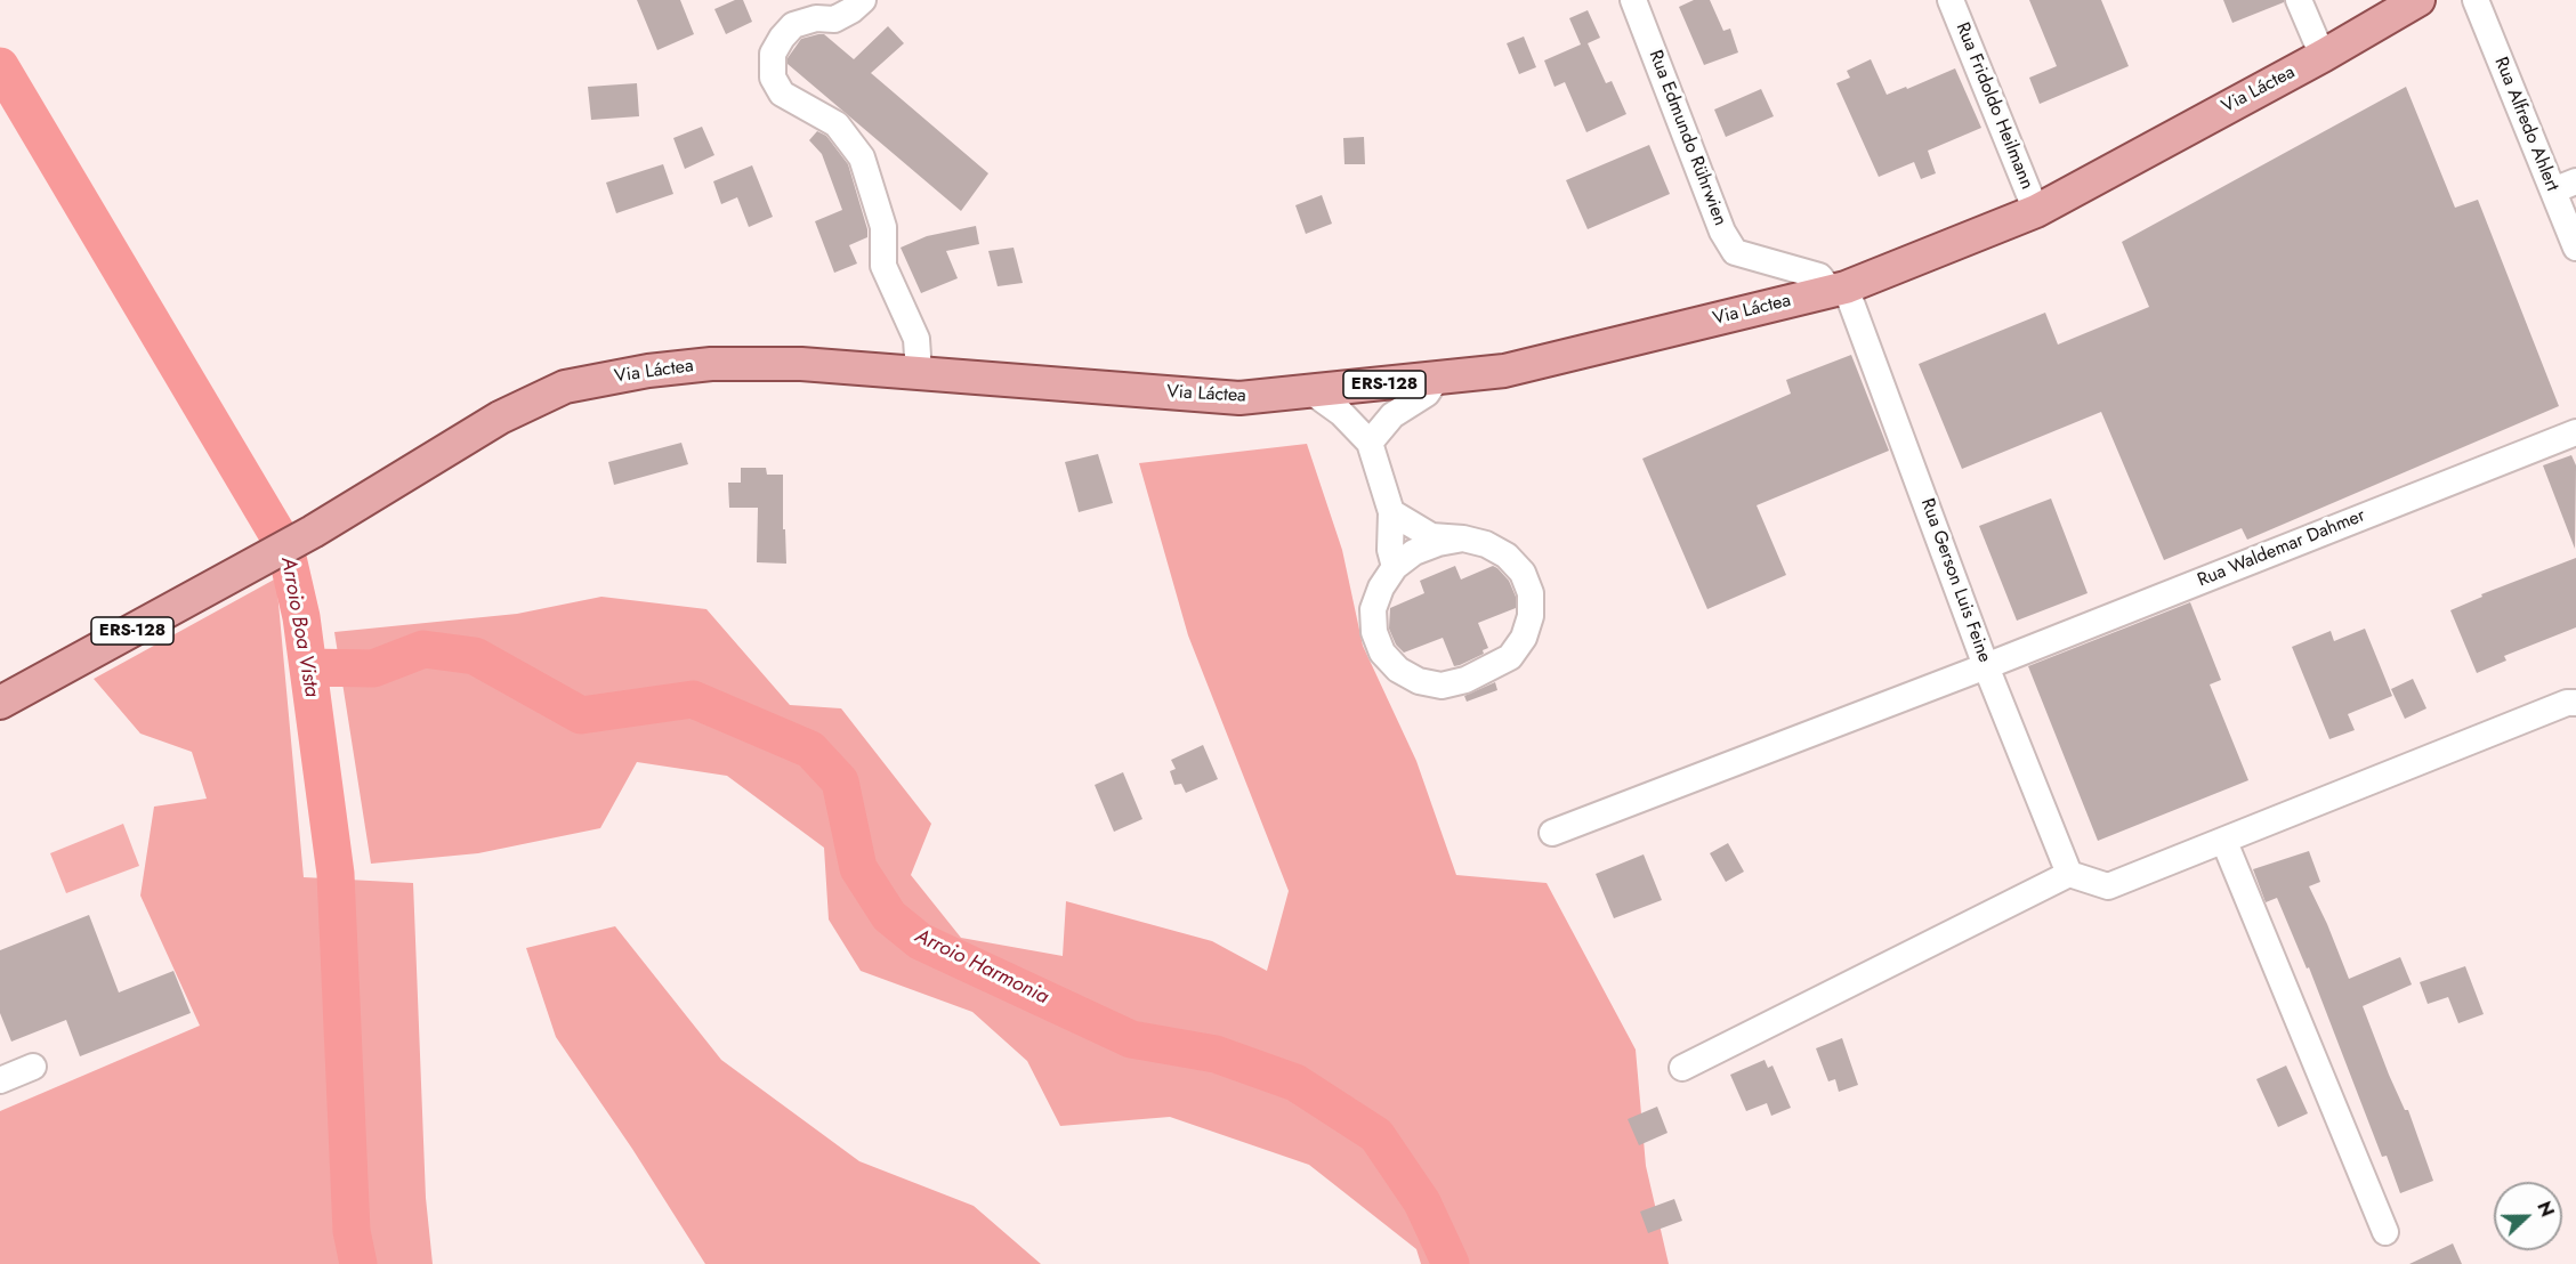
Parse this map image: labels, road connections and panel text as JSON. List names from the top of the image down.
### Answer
{
  "streets": {
    "main road": ["Via Láctea", "ERS-128"],
    "street": [
      "Rua Fridoldo Heilmann",
      "Rua Alfredo Ahlert",
      "Rua Edmundo Rührwien",
      "Rua Waldemar Dahmer",
      "Rua Gerson Luis Feine"
    ]
  },
  "crossings": [
    ["Via Láctea", "Rua Fridoldo Heilmann"],
    ["Via Láctea", "Rua Edmundo Rührwien"],
    ["Via Láctea", "Rua Gerson Luis Feine"],
    ["Rua Edmundo Rührwien", "Rua Gerson Luis Feine"],
    ["Rua Waldemar Dahmer", "Rua Gerson Luis Feine"]
  ],
  "water": ["Arroio Boa Vista", "Arroio Harmonia"],
  "north": "right"
}
